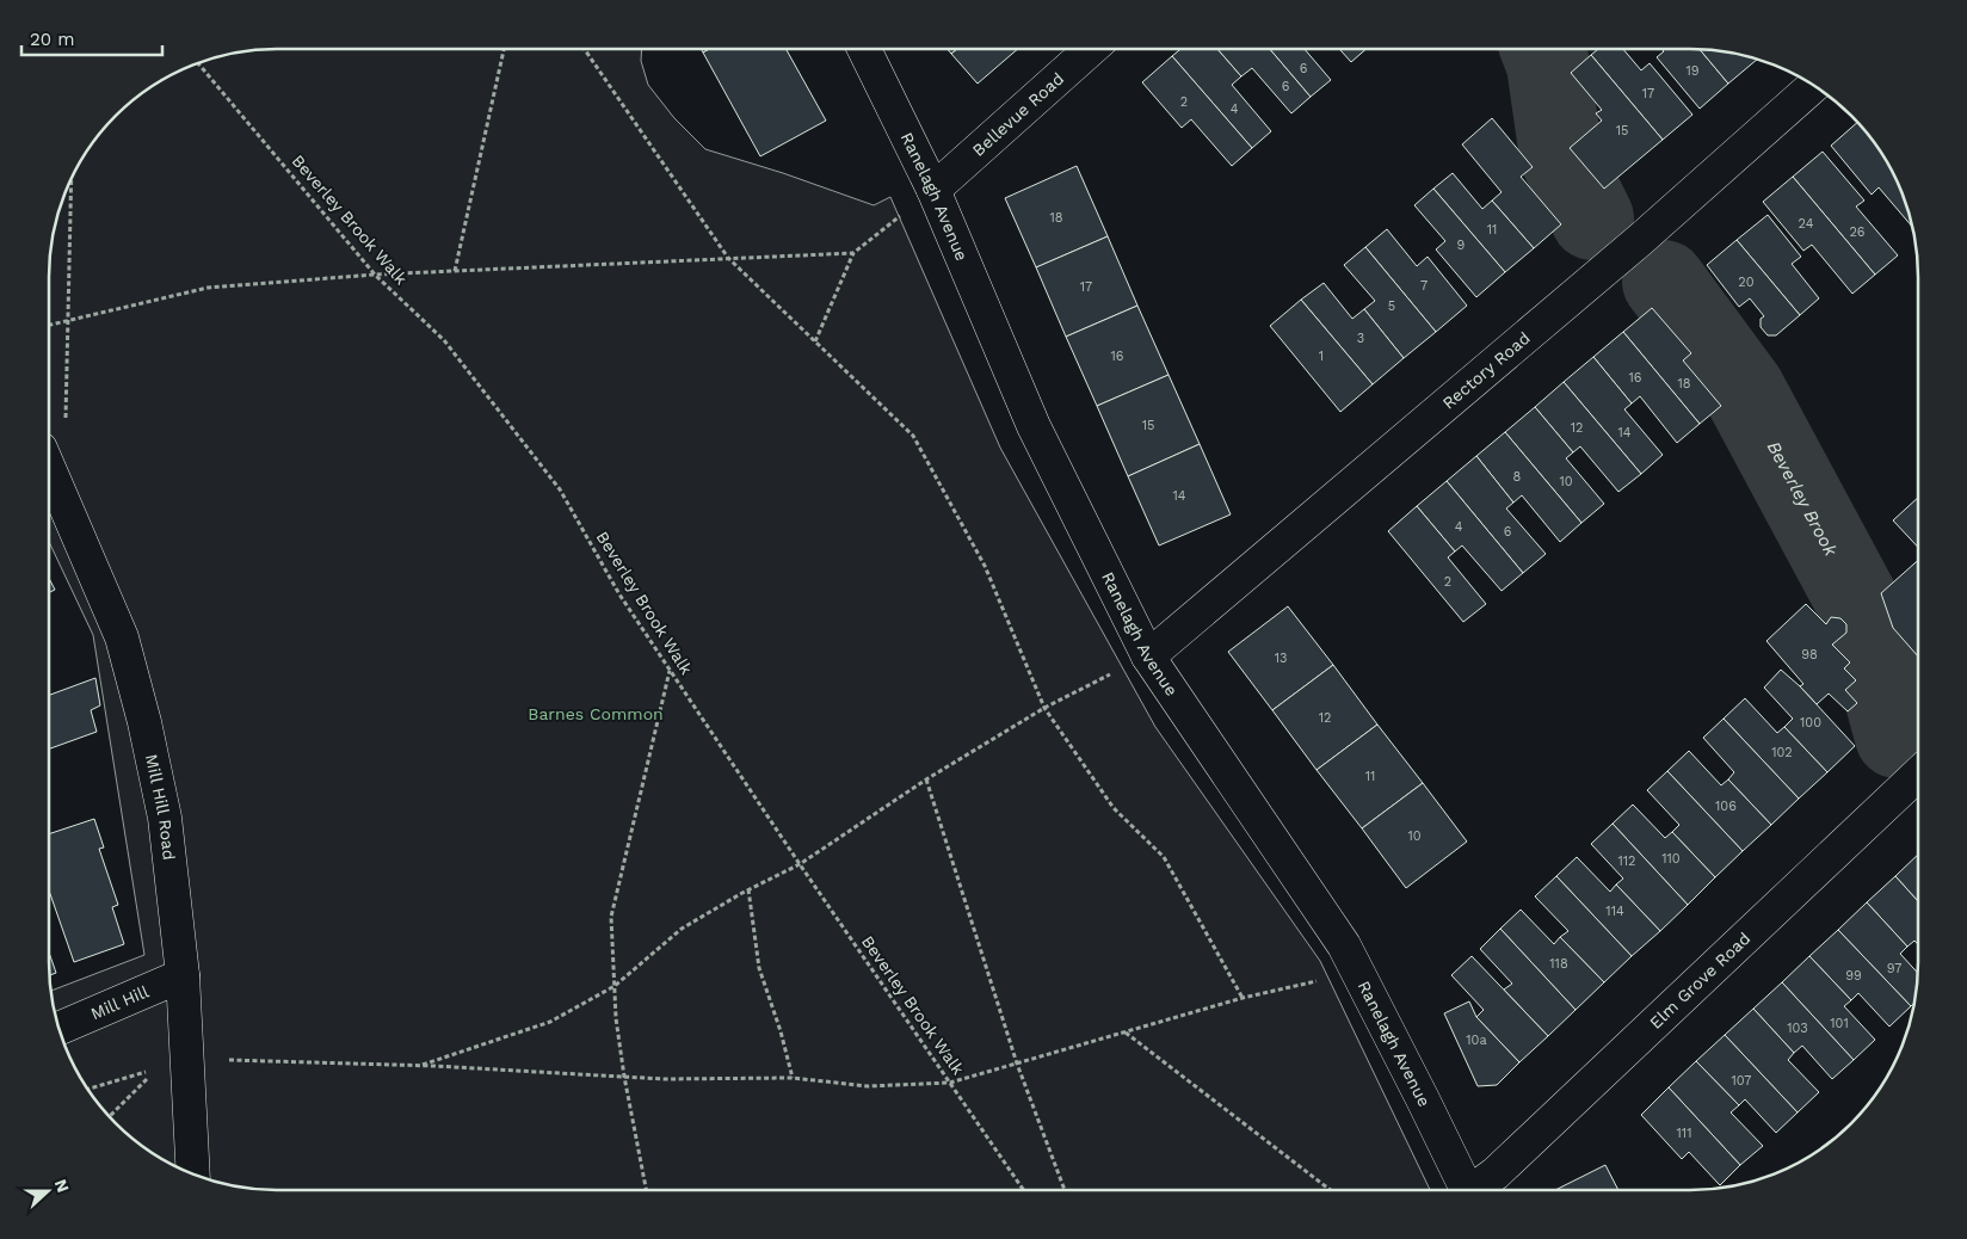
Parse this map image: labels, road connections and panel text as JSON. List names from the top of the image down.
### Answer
{
  "streets": {
    "street": [
      "Bellevue Road",
      "Ranelagh Avenue",
      "Rectory Road",
      "Mill Hill Road",
      "Elm Grove Road",
      "Mill Hill"
    ],
    "path": ["Beverley Brook Walk"]
  },
  "crossings": [
    ["Bellevue Road", "Ranelagh Avenue"],
    ["Ranelagh Avenue", "Rectory Road"],
    ["Mill Hill Road", "Mill Hill"]
  ],
  "water": ["Beverley Brook"],
  "parks": ["Barnes Common"],
  "house_numbers": [
    "6",
    "19",
    "6",
    "17",
    "2",
    "4",
    "15",
    "18",
    "24",
    "11",
    "26",
    "9",
    "20",
    "7",
    "17",
    "5",
    "3",
    "16",
    "1",
    "16",
    "18",
    "15",
    "12",
    "14",
    "8",
    "10",
    "14",
    "4",
    "6",
    "2",
    "98",
    "13",
    "12",
    "100",
    "102",
    "11",
    "106",
    "10",
    "110",
    "112",
    "114",
    "118",
    "97",
    "99",
    "101",
    "103",
    "10a",
    "107",
    "111"
  ],
  "scale_bar": "20 m",
  "north": "right"
}
